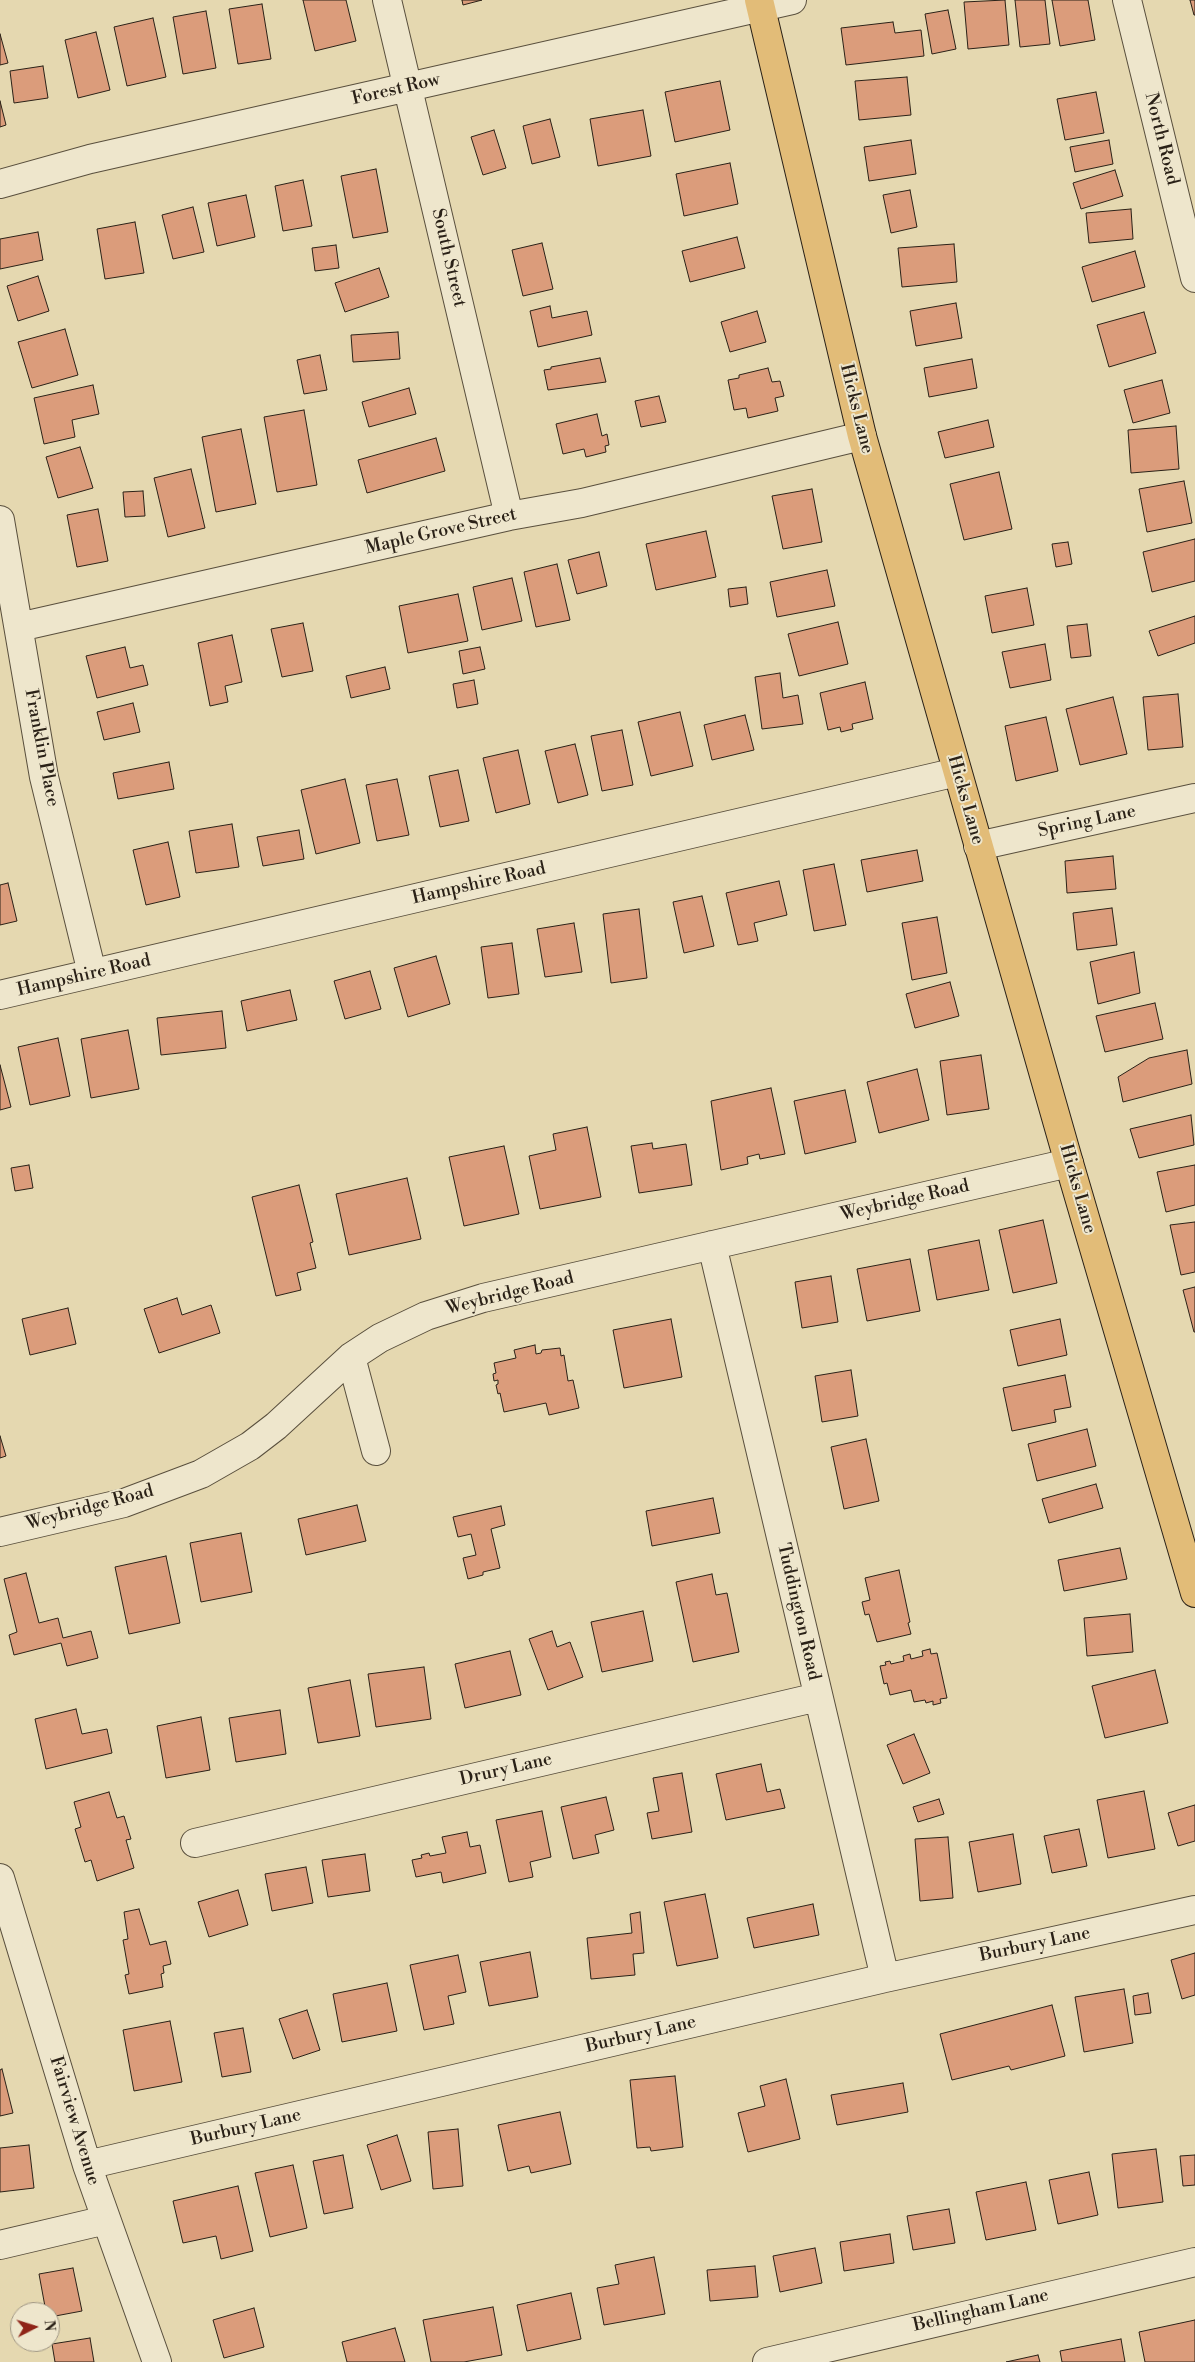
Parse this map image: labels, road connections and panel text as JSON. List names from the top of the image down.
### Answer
{
  "streets": {
    "main road": ["Hicks Lane"],
    "street": [
      "Forest Row",
      "North Road",
      "South Street",
      "Maple Grove Street",
      "Franklin Place",
      "Spring Lane",
      "Hampshire Road",
      "Weybridge Road",
      "Tuddington Road",
      "Drury Lane",
      "Burbury Lane",
      "Fairview Avenue",
      "Bellingham Lane"
    ]
  },
  "crossings": [
    ["Forest Row", "South Street"],
    ["Forest Row", "Hicks Lane"],
    ["South Street", "Maple Grove Street"],
    ["Hicks Lane", "Maple Grove Street"],
    ["Hicks Lane", "Spring Lane"],
    ["Hicks Lane", "Hampshire Road"],
    ["Hicks Lane", "Weybridge Road"],
    ["Maple Grove Street", "Franklin Place"],
    ["Franklin Place", "Hampshire Road"],
    ["Weybridge Road", "Tuddington Road"],
    ["Tuddington Road", "Drury Lane"],
    ["Tuddington Road", "Burbury Lane"],
    ["Burbury Lane", "Fairview Avenue"]
  ],
  "north": "right"
}
